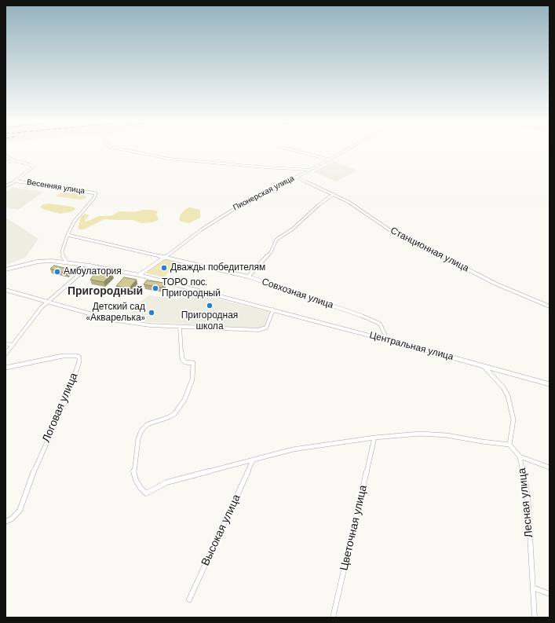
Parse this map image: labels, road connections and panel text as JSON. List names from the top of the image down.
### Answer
{
  "streets": {
    "street": [
      "Весенняя улица",
      "Пионерская улица",
      "Станционная улица",
      "Совхозная улица",
      "Центральная улица",
      "Логовая улица",
      "Лесная улица",
      "Цветочная улица",
      "Высокая улица"
    ]
  },
  "crossings": [
    ["Весенняя улица", "Совхозная улица"],
    ["Пионерская улица", "Станционная улица"],
    ["Пионерская улица", "Совхозная улица"],
    ["Пионерская улица", "Центральная улица"],
    ["Совхозная улица", "Центральная улица"]
  ],
  "districts": ["Пригородный"],
  "places": [
    "Дважды победителям",
    "Амбулатория",
    "ТОРО пос. Пригородный",
    "Пригородная школа",
    "Детский сад «Акварелька»"
  ]
}
